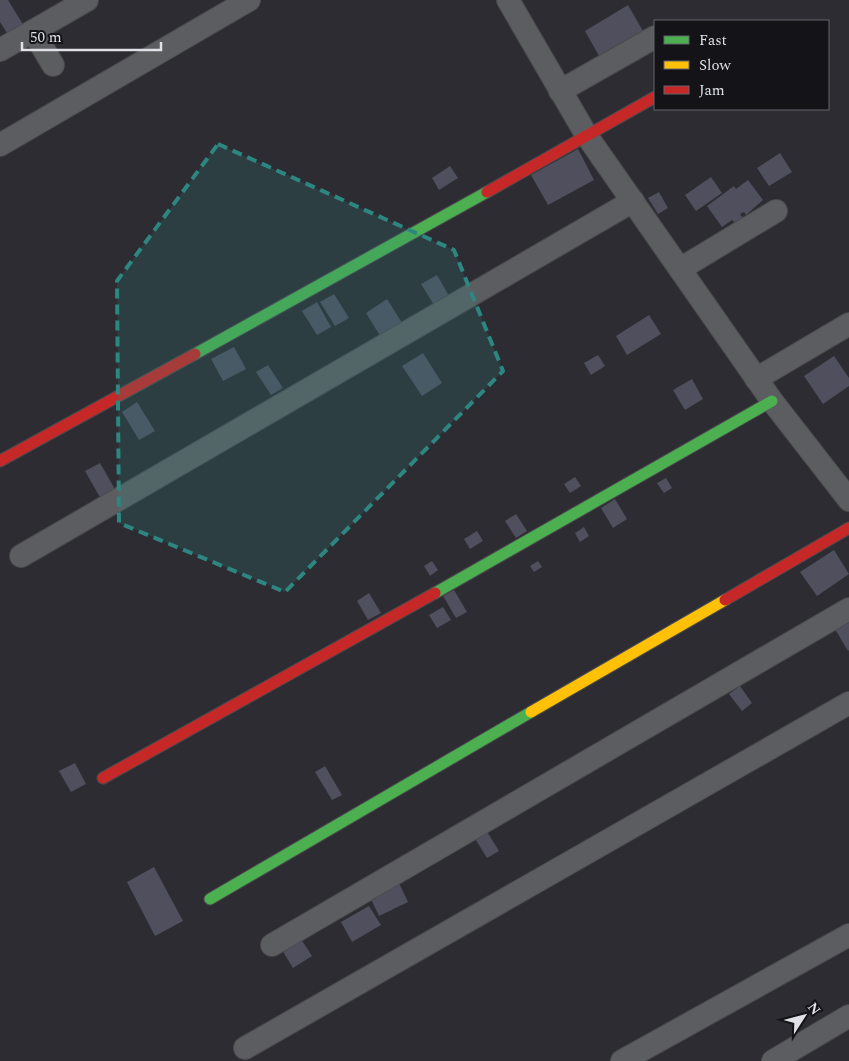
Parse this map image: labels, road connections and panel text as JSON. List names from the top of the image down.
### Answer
{
  "legend": ["Fast", "Slow", "Jam"],
  "scale_bar": "50 m",
  "north": "top right"
}
